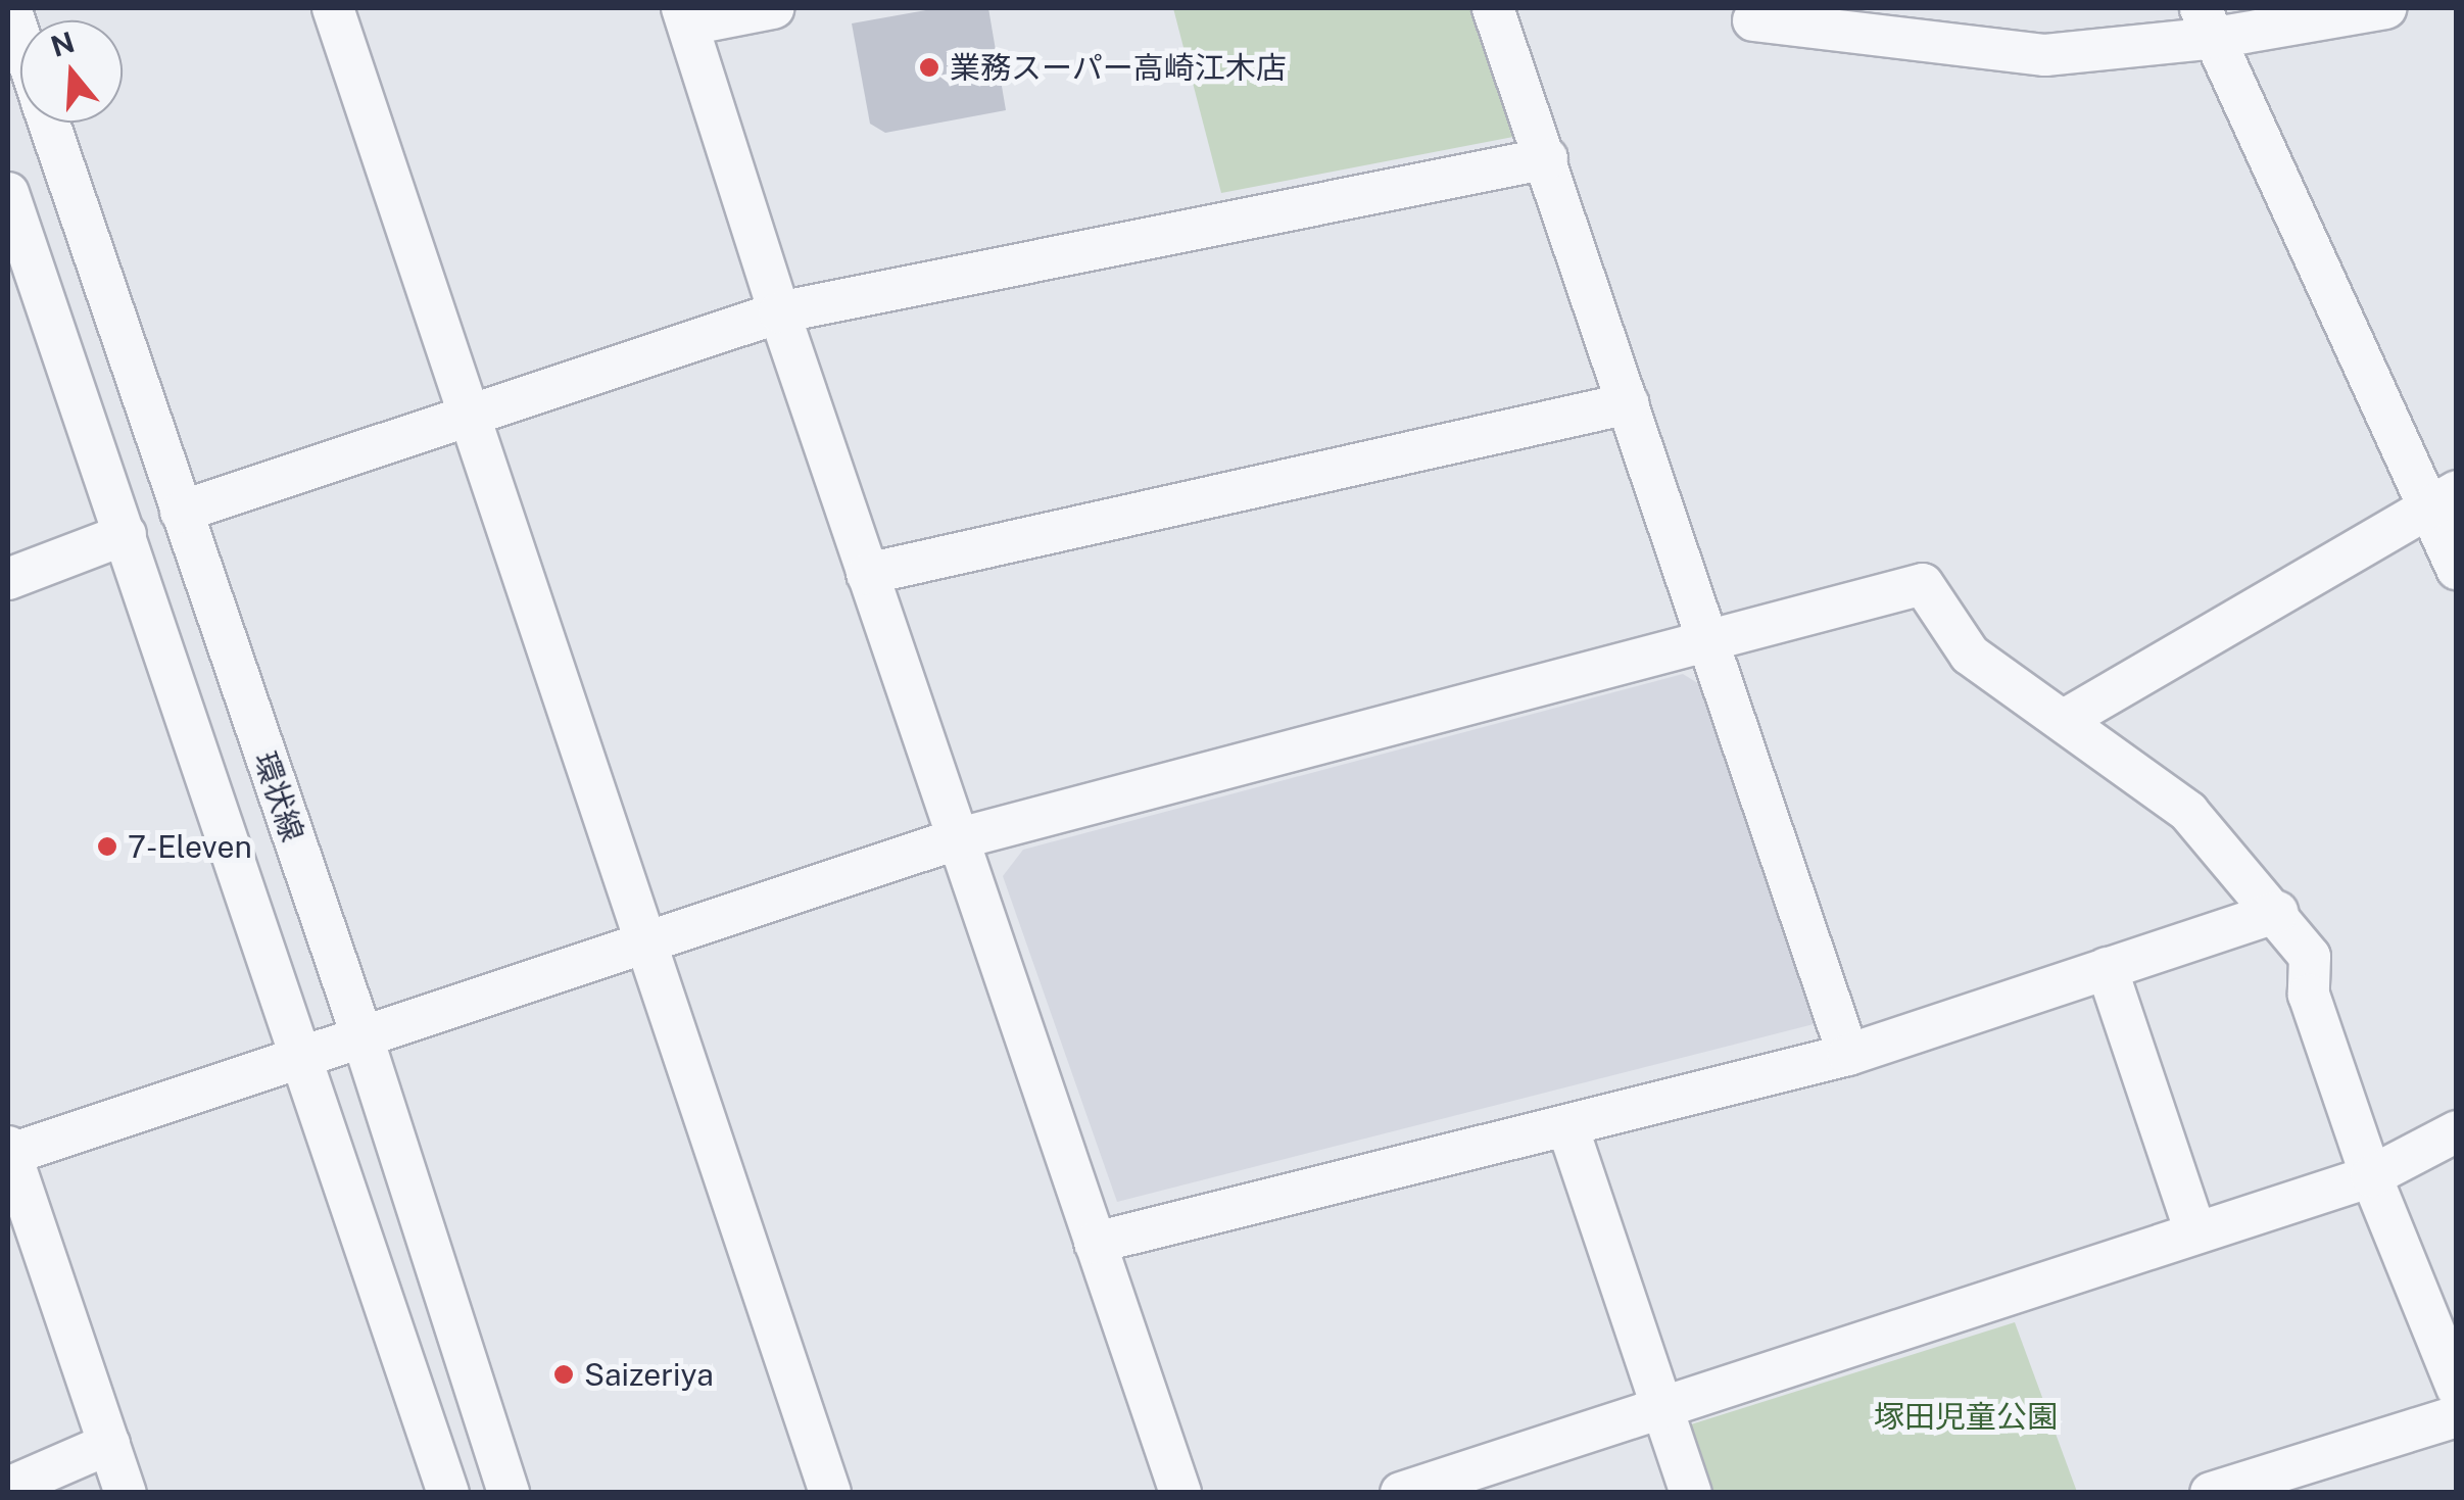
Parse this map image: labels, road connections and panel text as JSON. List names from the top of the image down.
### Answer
{
  "streets": {
    "street": ["環状線"]
  },
  "parks": ["塚田児童公園"],
  "places": ["業務スーパー高崎江木店", "7-Eleven", "Saizeriya"],
  "north": "top"
}
